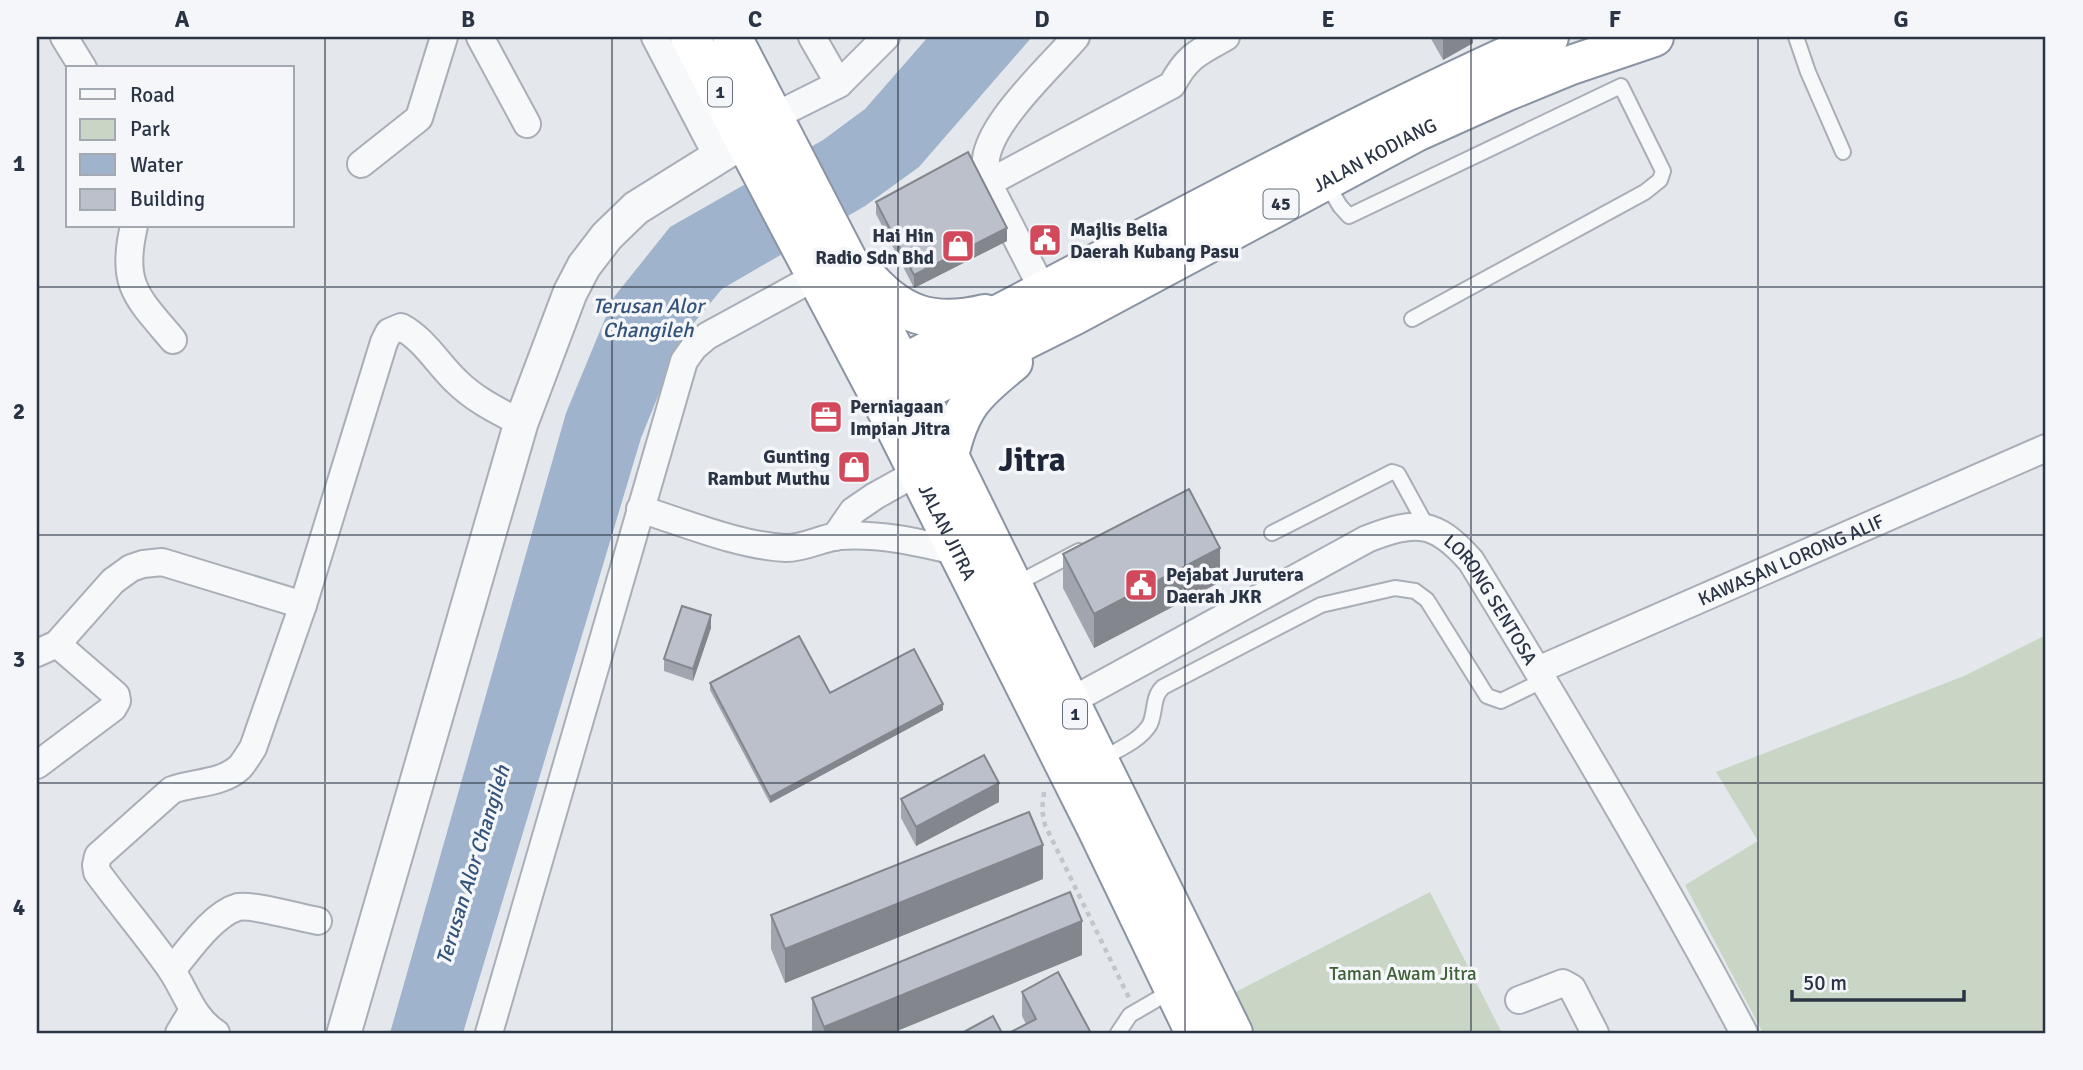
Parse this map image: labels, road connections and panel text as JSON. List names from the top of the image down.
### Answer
{
  "streets": {
    "highway": [
      "1",
      "JALAN KODIANG",
      "45",
      "JALAN JITRA"
    ],
    "street": ["KAWASAN LORONG ALIF", "LORONG SENTOSA"]
  },
  "crossings": [
    ["JALAN KODIANG", "JALAN JITRA"],
    ["JALAN JITRA", "LORONG SENTOSA"],
    ["KAWASAN LORONG ALIF", "LORONG SENTOSA"]
  ],
  "districts": ["Jitra"],
  "water": ["Terusan Alor Changileh"],
  "parks": ["Taman Awam Jitra"],
  "places": {
    "public building": ["Majlis Belia Daerah Kubang Pasu", "Pejabat Jurutera Daerah JKR"],
    "shop": ["Hai Hin Radio Sdn Bhd", "Gunting Rambut Muthu"],
    "office": ["Perniagaan Impian Jitra"]
  },
  "legend": [
    "Road",
    "Park",
    "Water",
    "Building"
  ],
  "scale_bar": "50 m",
  "grid": {
    "columns": [
      "A",
      "B",
      "C",
      "D",
      "E",
      "F",
      "G"
    ],
    "rows": [
      "1",
      "2",
      "3",
      "4"
    ]
  }
}
